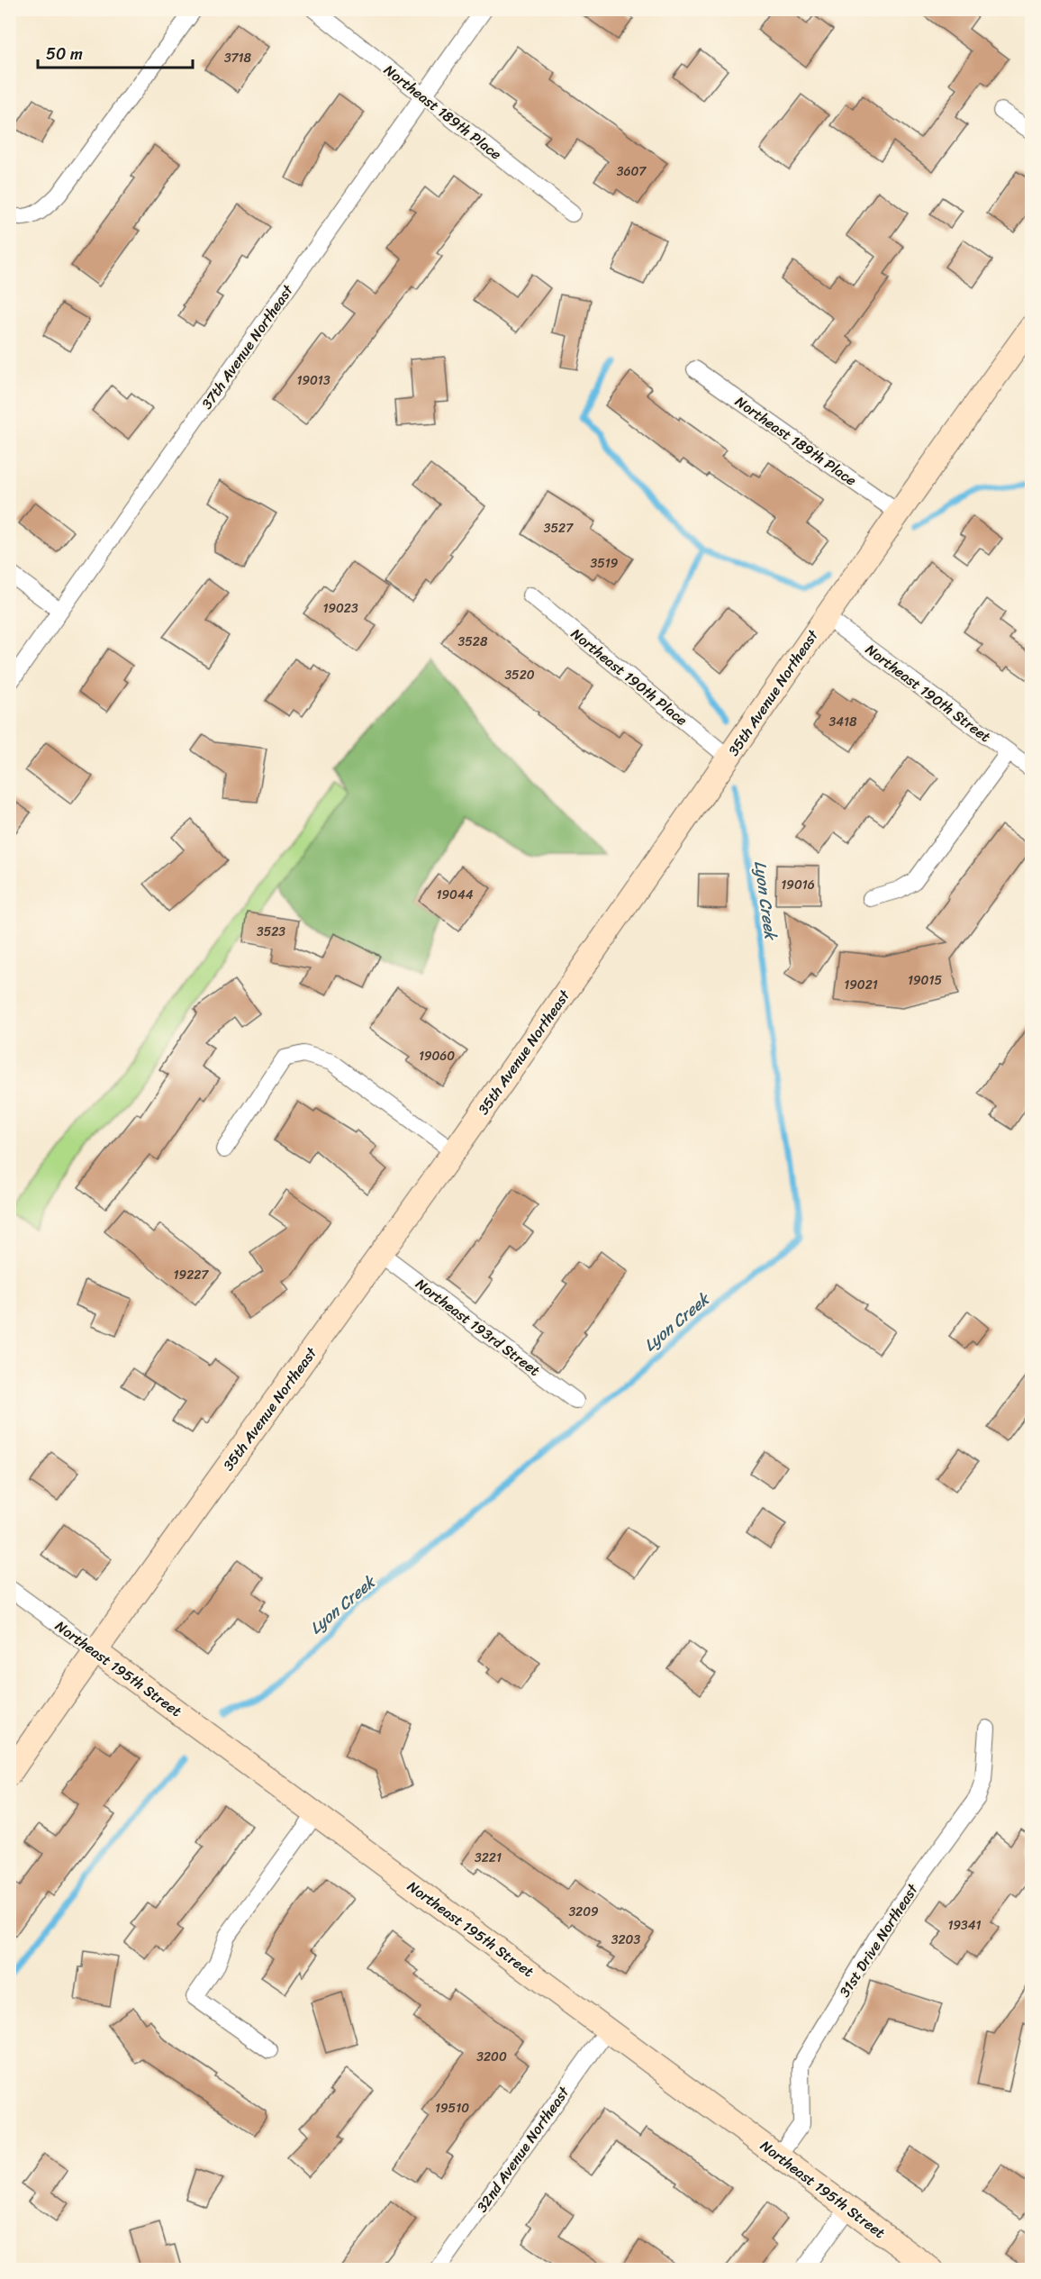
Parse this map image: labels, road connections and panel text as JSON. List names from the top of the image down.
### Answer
{
  "streets": {
    "street": [
      "Northeast 189th Place",
      "37th Avenue Northeast",
      "Northeast 190th Place",
      "35th Avenue Northeast",
      "Northeast 190th Street",
      "Northeast 193rd Street",
      "Northeast 195th Street",
      "31st Drive Northeast",
      "32nd Avenue Northeast"
    ]
  },
  "crossings": [
    ["Northeast 189th Place", "37th Avenue Northeast"],
    ["Northeast 189th Place", "35th Avenue Northeast"],
    ["Northeast 190th Place", "35th Avenue Northeast"],
    ["35th Avenue Northeast", "Northeast 190th Street"],
    ["35th Avenue Northeast", "Northeast 193rd Street"],
    ["35th Avenue Northeast", "Northeast 195th Street"],
    ["Northeast 195th Street", "31st Drive Northeast"],
    ["Northeast 195th Street", "32nd Avenue Northeast"]
  ],
  "water": ["Lyon Creek"],
  "house_numbers": [
    "3718",
    "3607",
    "19013",
    "3527",
    "3519",
    "19023",
    "3528",
    "3520",
    "3418",
    "19016",
    "19044",
    "3523",
    "19015",
    "19021",
    "19060",
    "19227",
    "3221",
    "3209",
    "19341",
    "3203",
    "3200",
    "19510"
  ],
  "scale_bar": "50 m"
}
